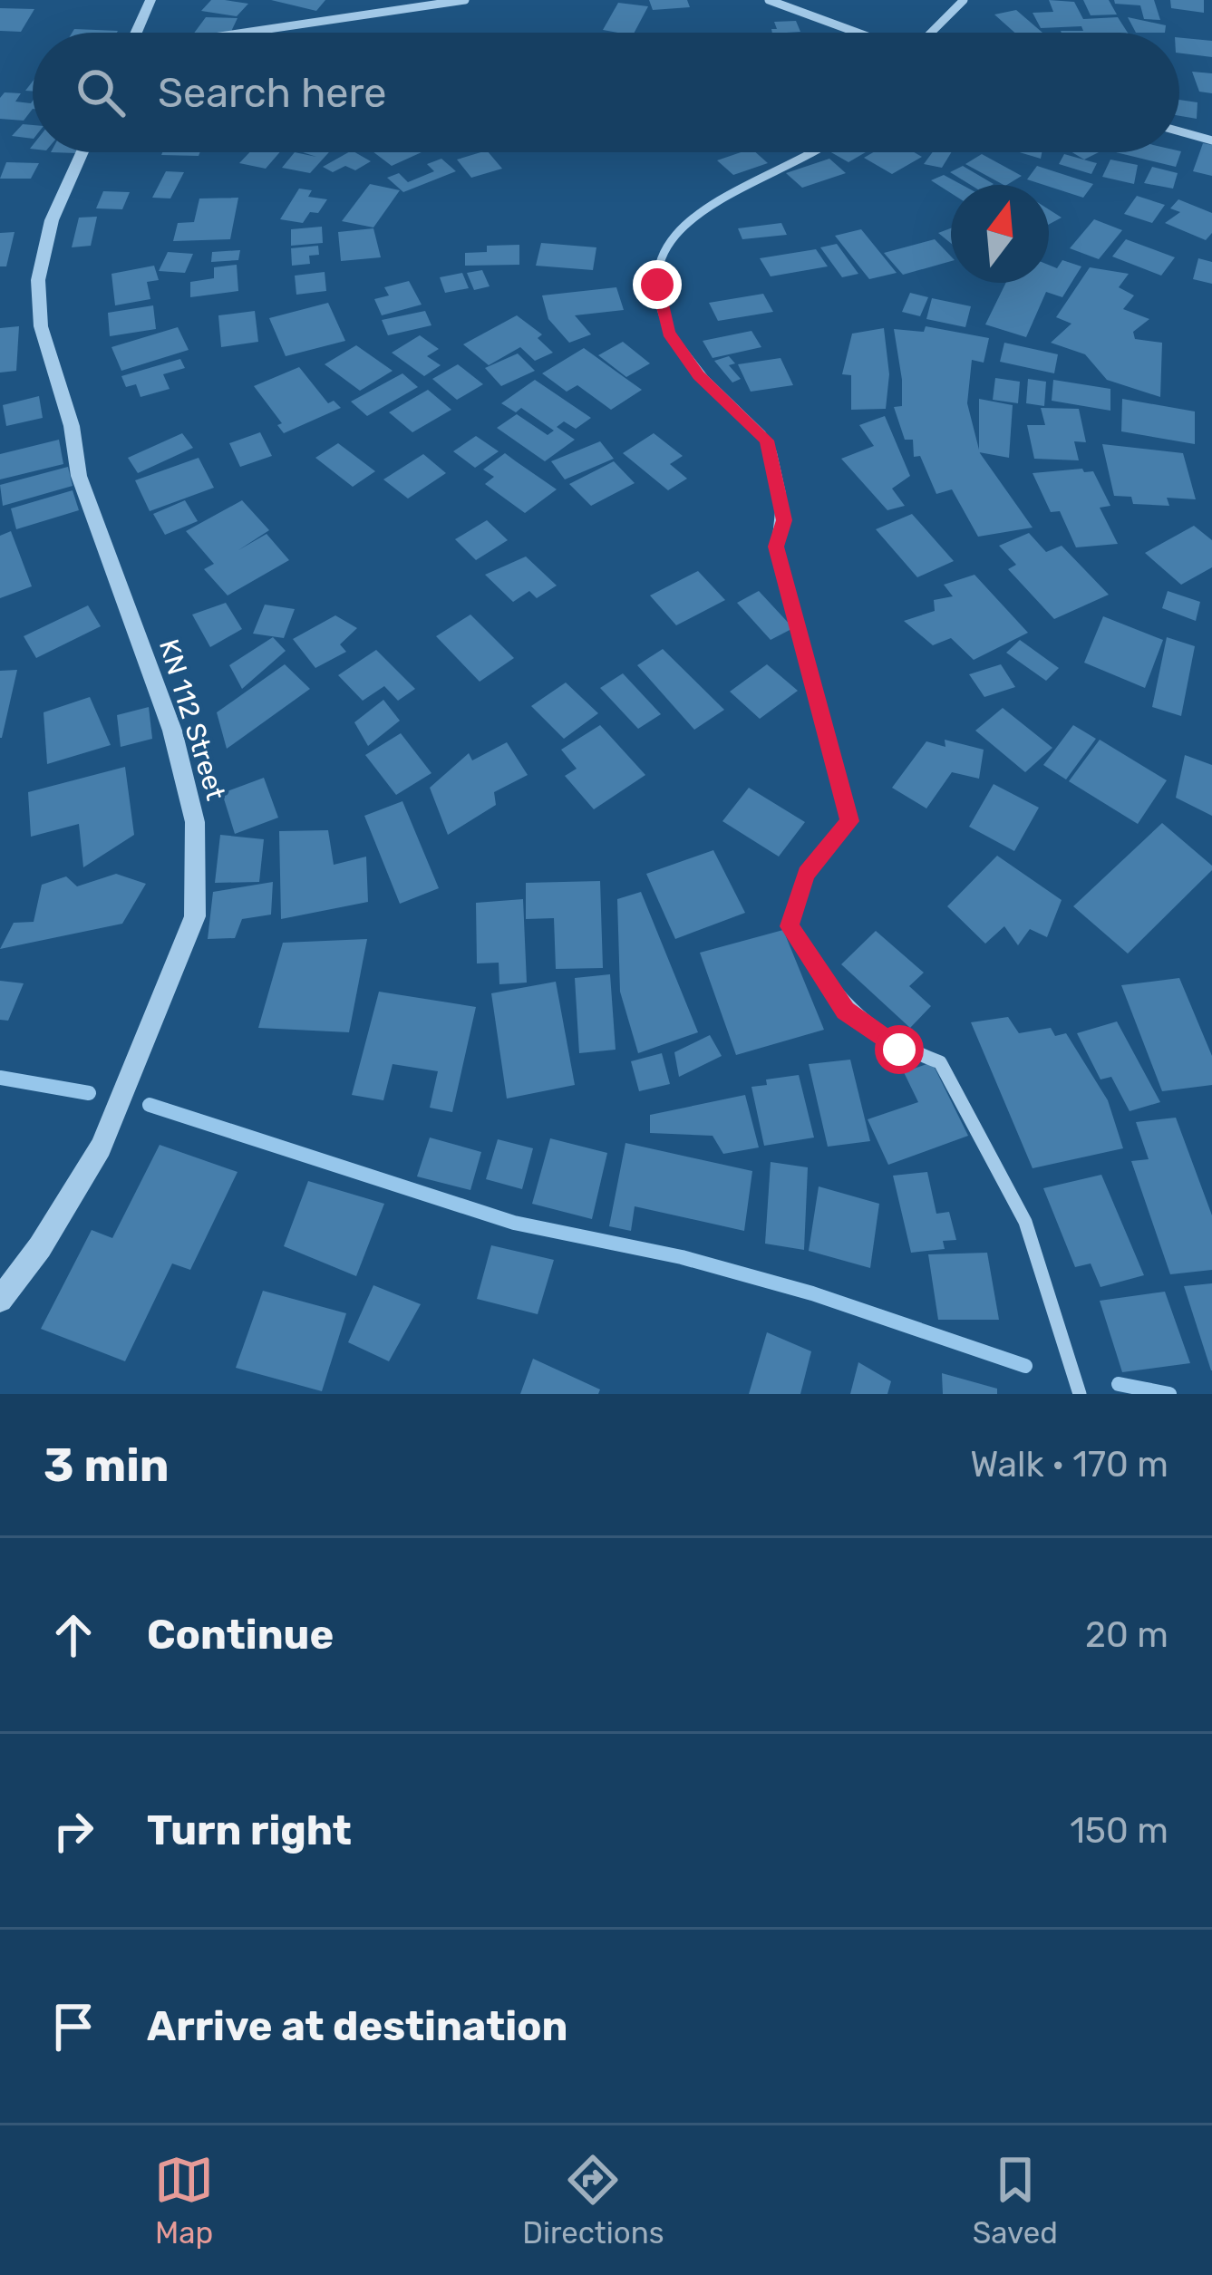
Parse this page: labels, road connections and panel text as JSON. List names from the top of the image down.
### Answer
{
  "streets": {
    "street": ["KN 112 Street"]
  },
  "north": "top",
  "page": {
    "search": "Search here",
    "heading": ["3 min", "Walk · 170 m"],
    "list": [
      ["Continue", "20 m"],
      ["Turn right", "150 m"],
      "Arrive at destination"
    ],
    "nav": ["Map", "Directions", "Saved"]
  }
}
